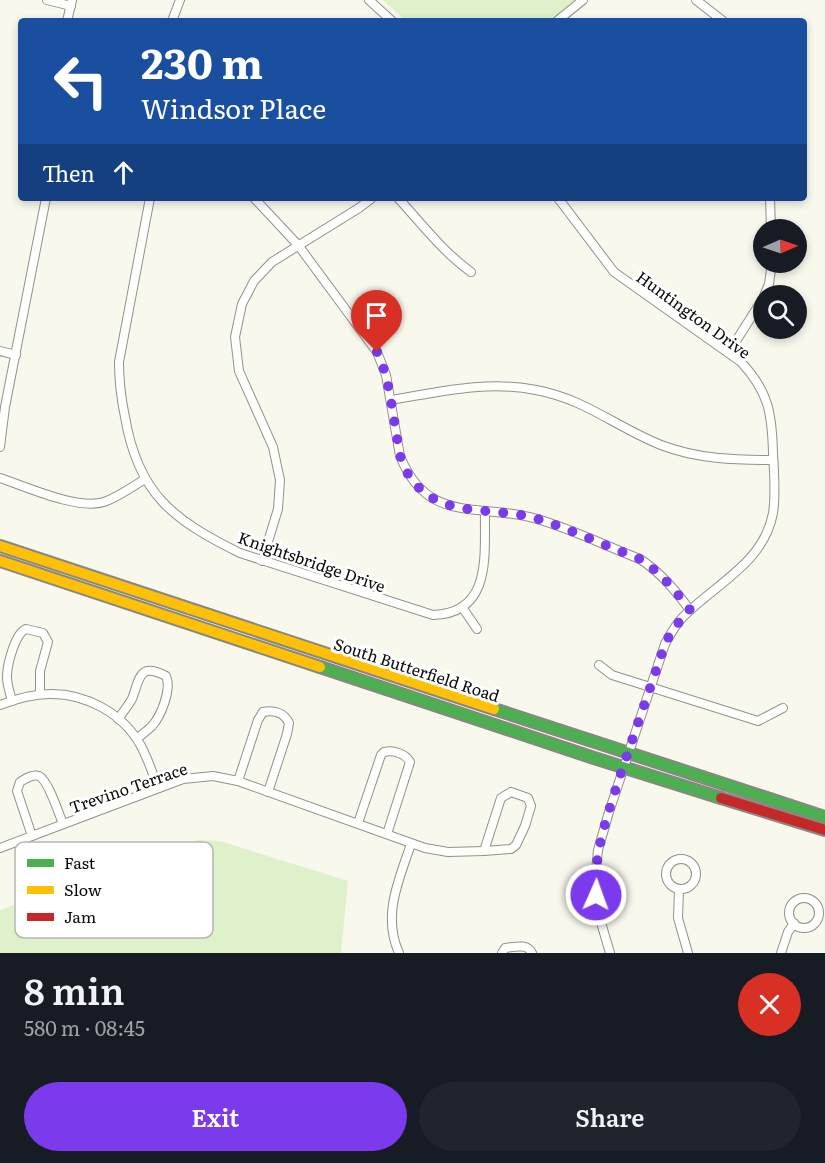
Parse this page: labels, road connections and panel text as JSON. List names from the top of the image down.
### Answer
{
  "streets": {
    "main road": ["South Butterfield Road"],
    "street": ["Huntington Drive", "Knightsbridge Drive", "Trevino Terrace"]
  },
  "crossings": [
    ["Huntington Drive", "South Butterfield Road"]
  ],
  "legend": ["Fast", "Slow", "Jam"],
  "north": "right",
  "page": {
    "turn": ["230 m", "Windsor Place"],
    "then": "Then",
    "heading": ["8 min", "580 m · 08:45"],
    "buttons": ["Exit", "Share"]
  }
}
